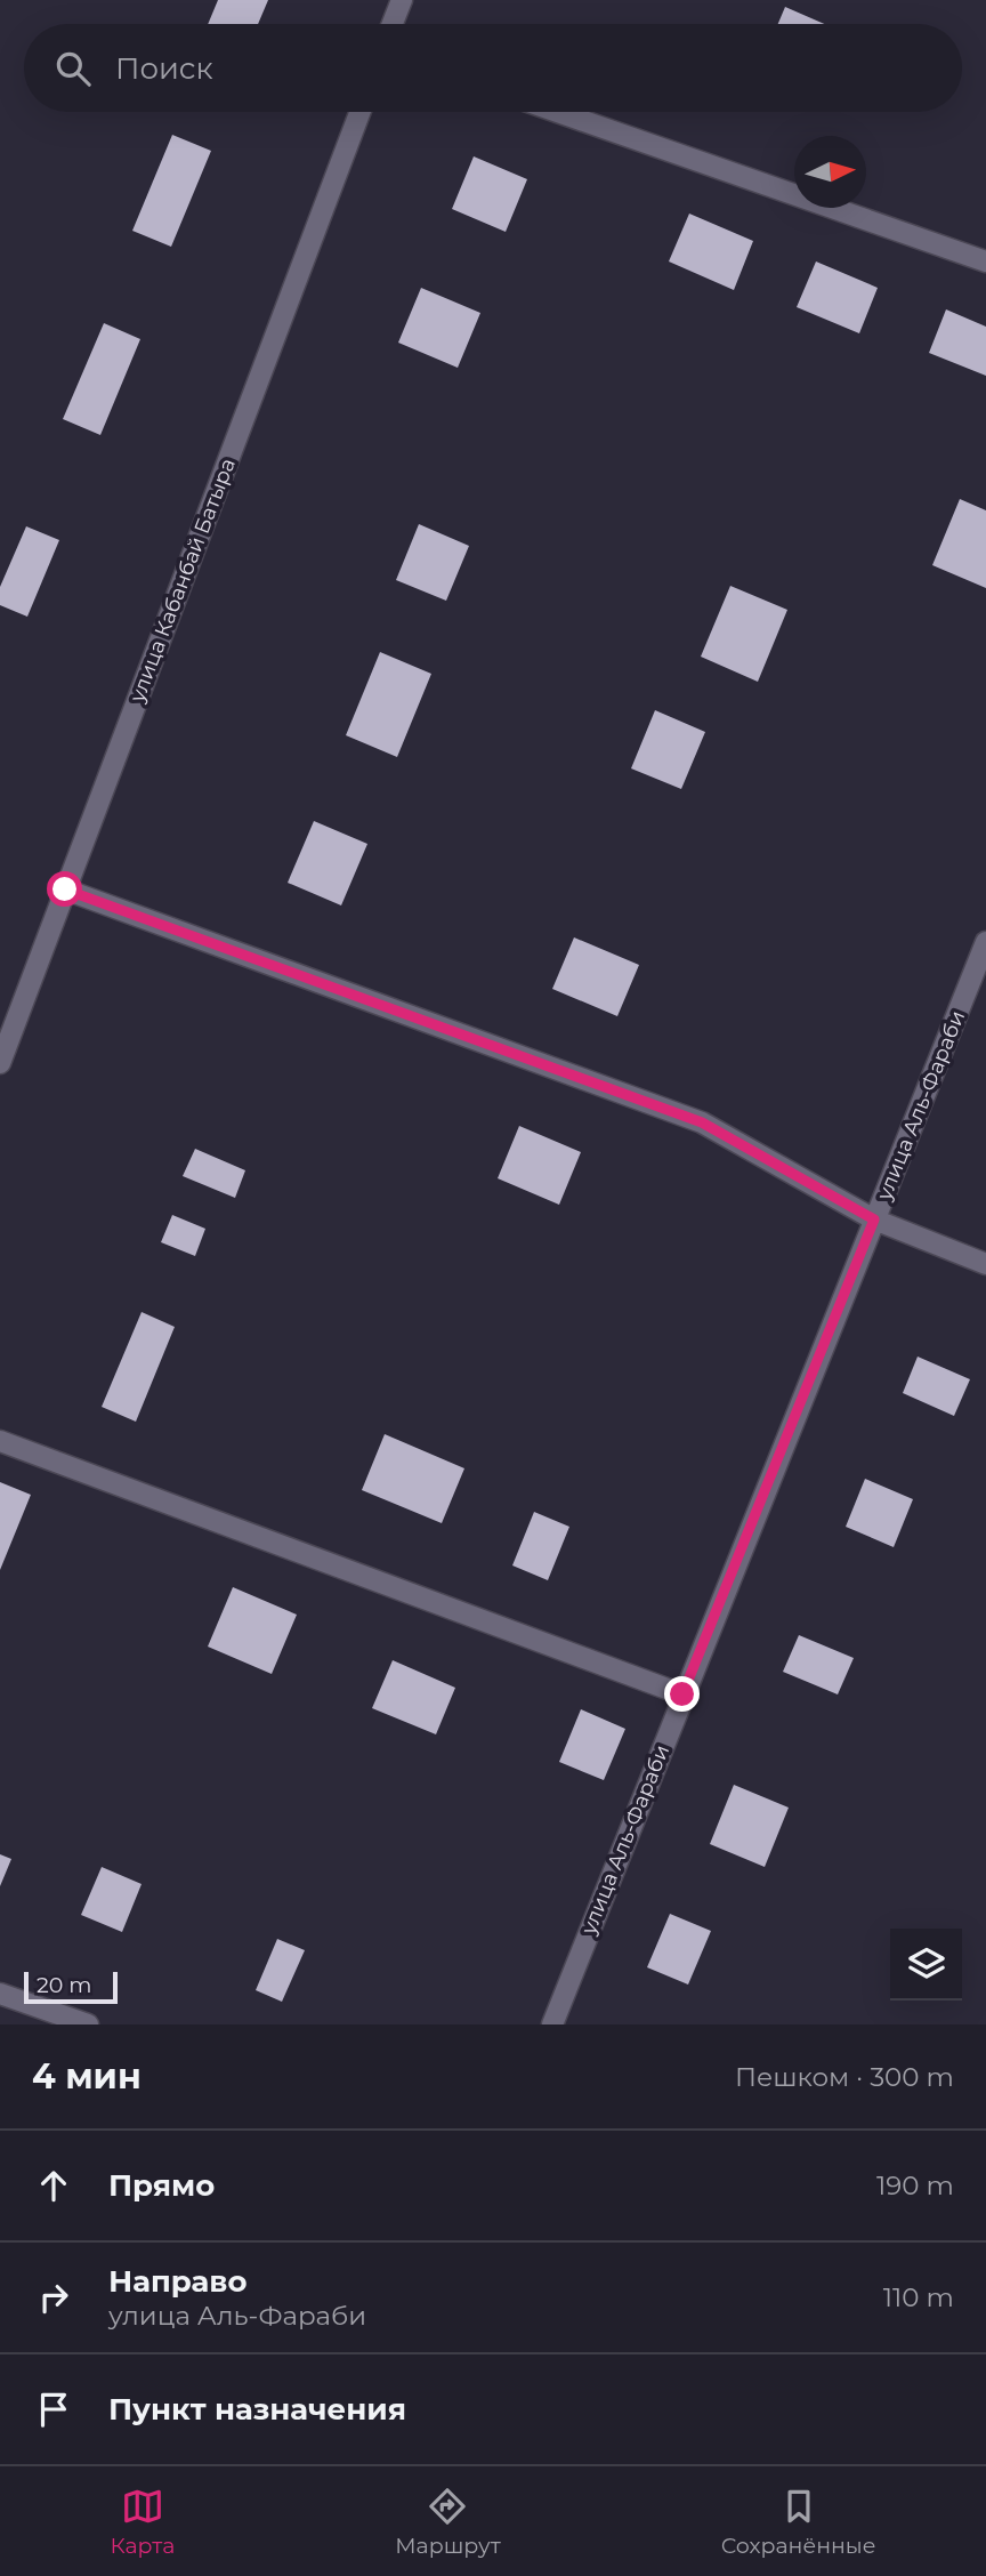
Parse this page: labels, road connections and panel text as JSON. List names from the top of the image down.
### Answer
{
  "streets": {
    "street": ["улица Кабанбай Батыра", "улица Аль-Фараби"]
  },
  "scale_bar": "20 m",
  "north": "right",
  "page": {
    "search": "Поиск",
    "scale": "20 m",
    "heading": ["4 мин", "Пешком · 300 m"],
    "list": [
      ["Прямо", "190 m"],
      ["Направо", "улица Аль-Фараби", "110 m"],
      "Пункт назначения"
    ],
    "nav": ["Карта", "Маршрут", "Сохранённые"]
  }
}
